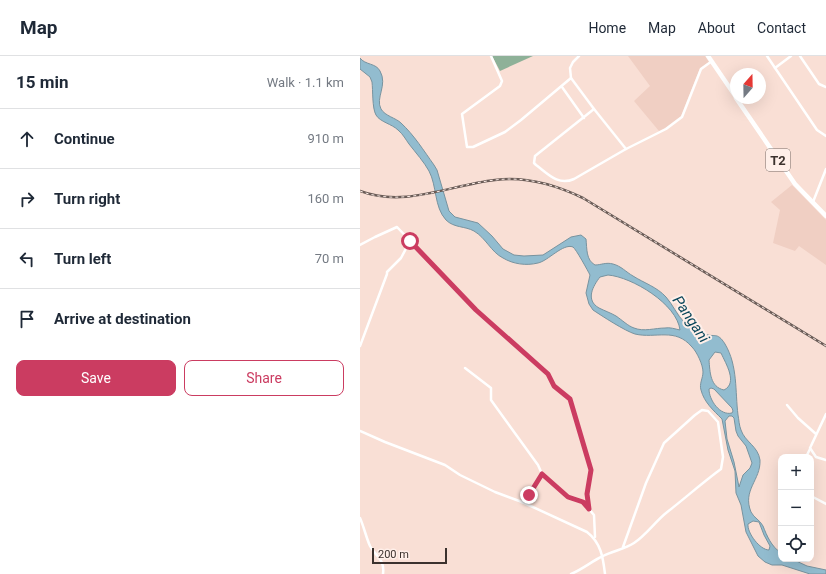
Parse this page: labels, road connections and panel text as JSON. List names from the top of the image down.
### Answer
{
  "streets": {
    "highway": ["T2"]
  },
  "water": ["Pangani"],
  "scale_bar": "200 m",
  "north": "top",
  "page": {
    "header": "Map",
    "nav": [
      "Home",
      "Map",
      "About",
      "Contact"
    ],
    "heading": ["15 min", "Walk · 1.1 km"],
    "list": [
      ["Continue", "910 m"],
      ["Turn right", "160 m"],
      ["Turn left", "70 m"],
      "Arrive at destination"
    ],
    "buttons": ["Save", "Share"],
    "map_buttons": ["+", "−"],
    "scale": "200 m"
  }
}
